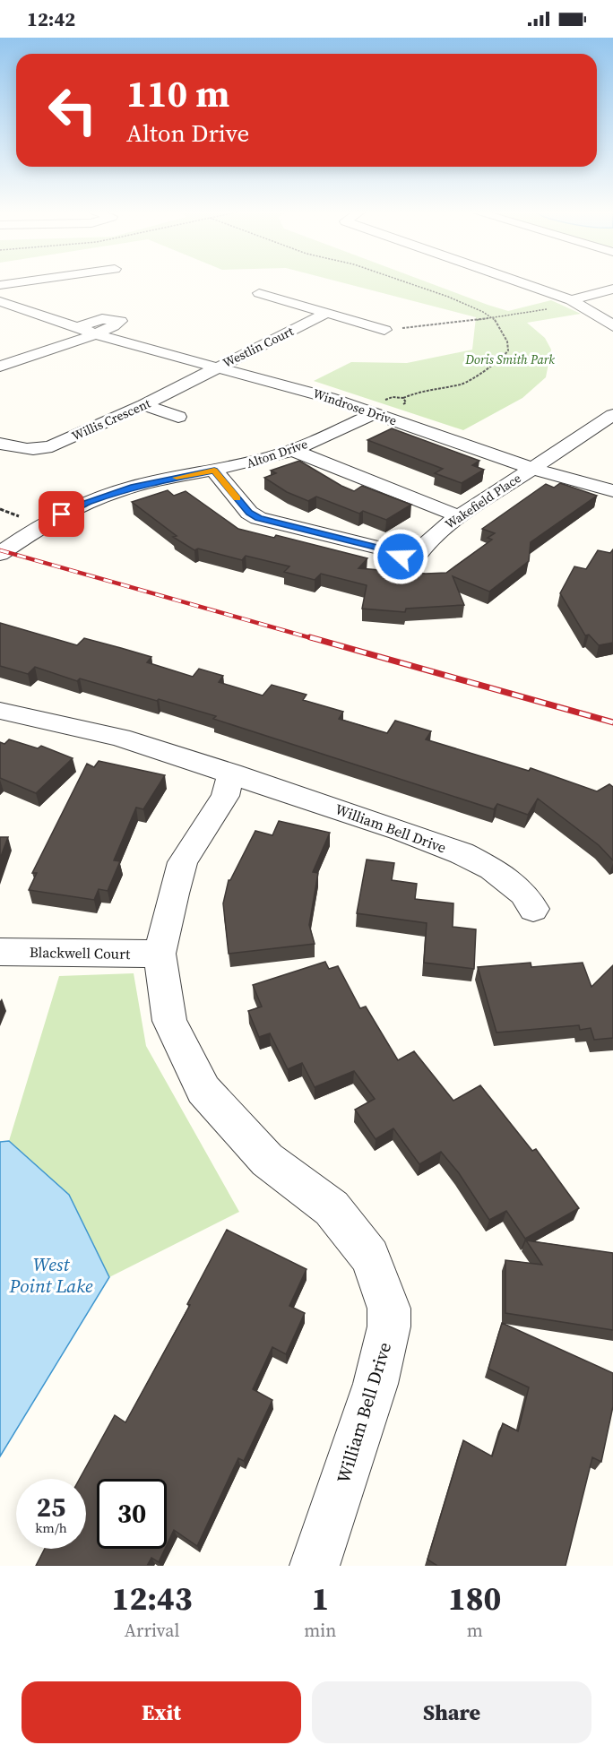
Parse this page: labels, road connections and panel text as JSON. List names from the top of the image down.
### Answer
{
  "streets": {
    "street": [
      "Westlin Court",
      "Windrose Drive",
      "Willis Crescent",
      "Alton Drive",
      "Wakefield Place",
      "William Bell Drive",
      "Blackwell Court"
    ]
  },
  "crossings": [
    ["Westlin Court", "Windrose Drive"],
    ["Westlin Court", "Willis Crescent"],
    ["Windrose Drive", "Willis Crescent"],
    ["Windrose Drive", "Alton Drive"],
    ["Windrose Drive", "Wakefield Place"],
    ["Alton Drive", "Wakefield Place"],
    ["William Bell Drive", "Blackwell Court"]
  ],
  "water": ["West Point Lake"],
  "parks": ["Doris Smith Park"],
  "page": {
    "status": "12:42",
    "turn": ["110 m", "Alton Drive"],
    "speed": "25 km/h",
    "limit": "30",
    "eta": [
      "12:43",
      "Arrival",
      "1",
      "min",
      "180",
      "m"
    ],
    "buttons": ["Exit", "Share"]
  }
}
